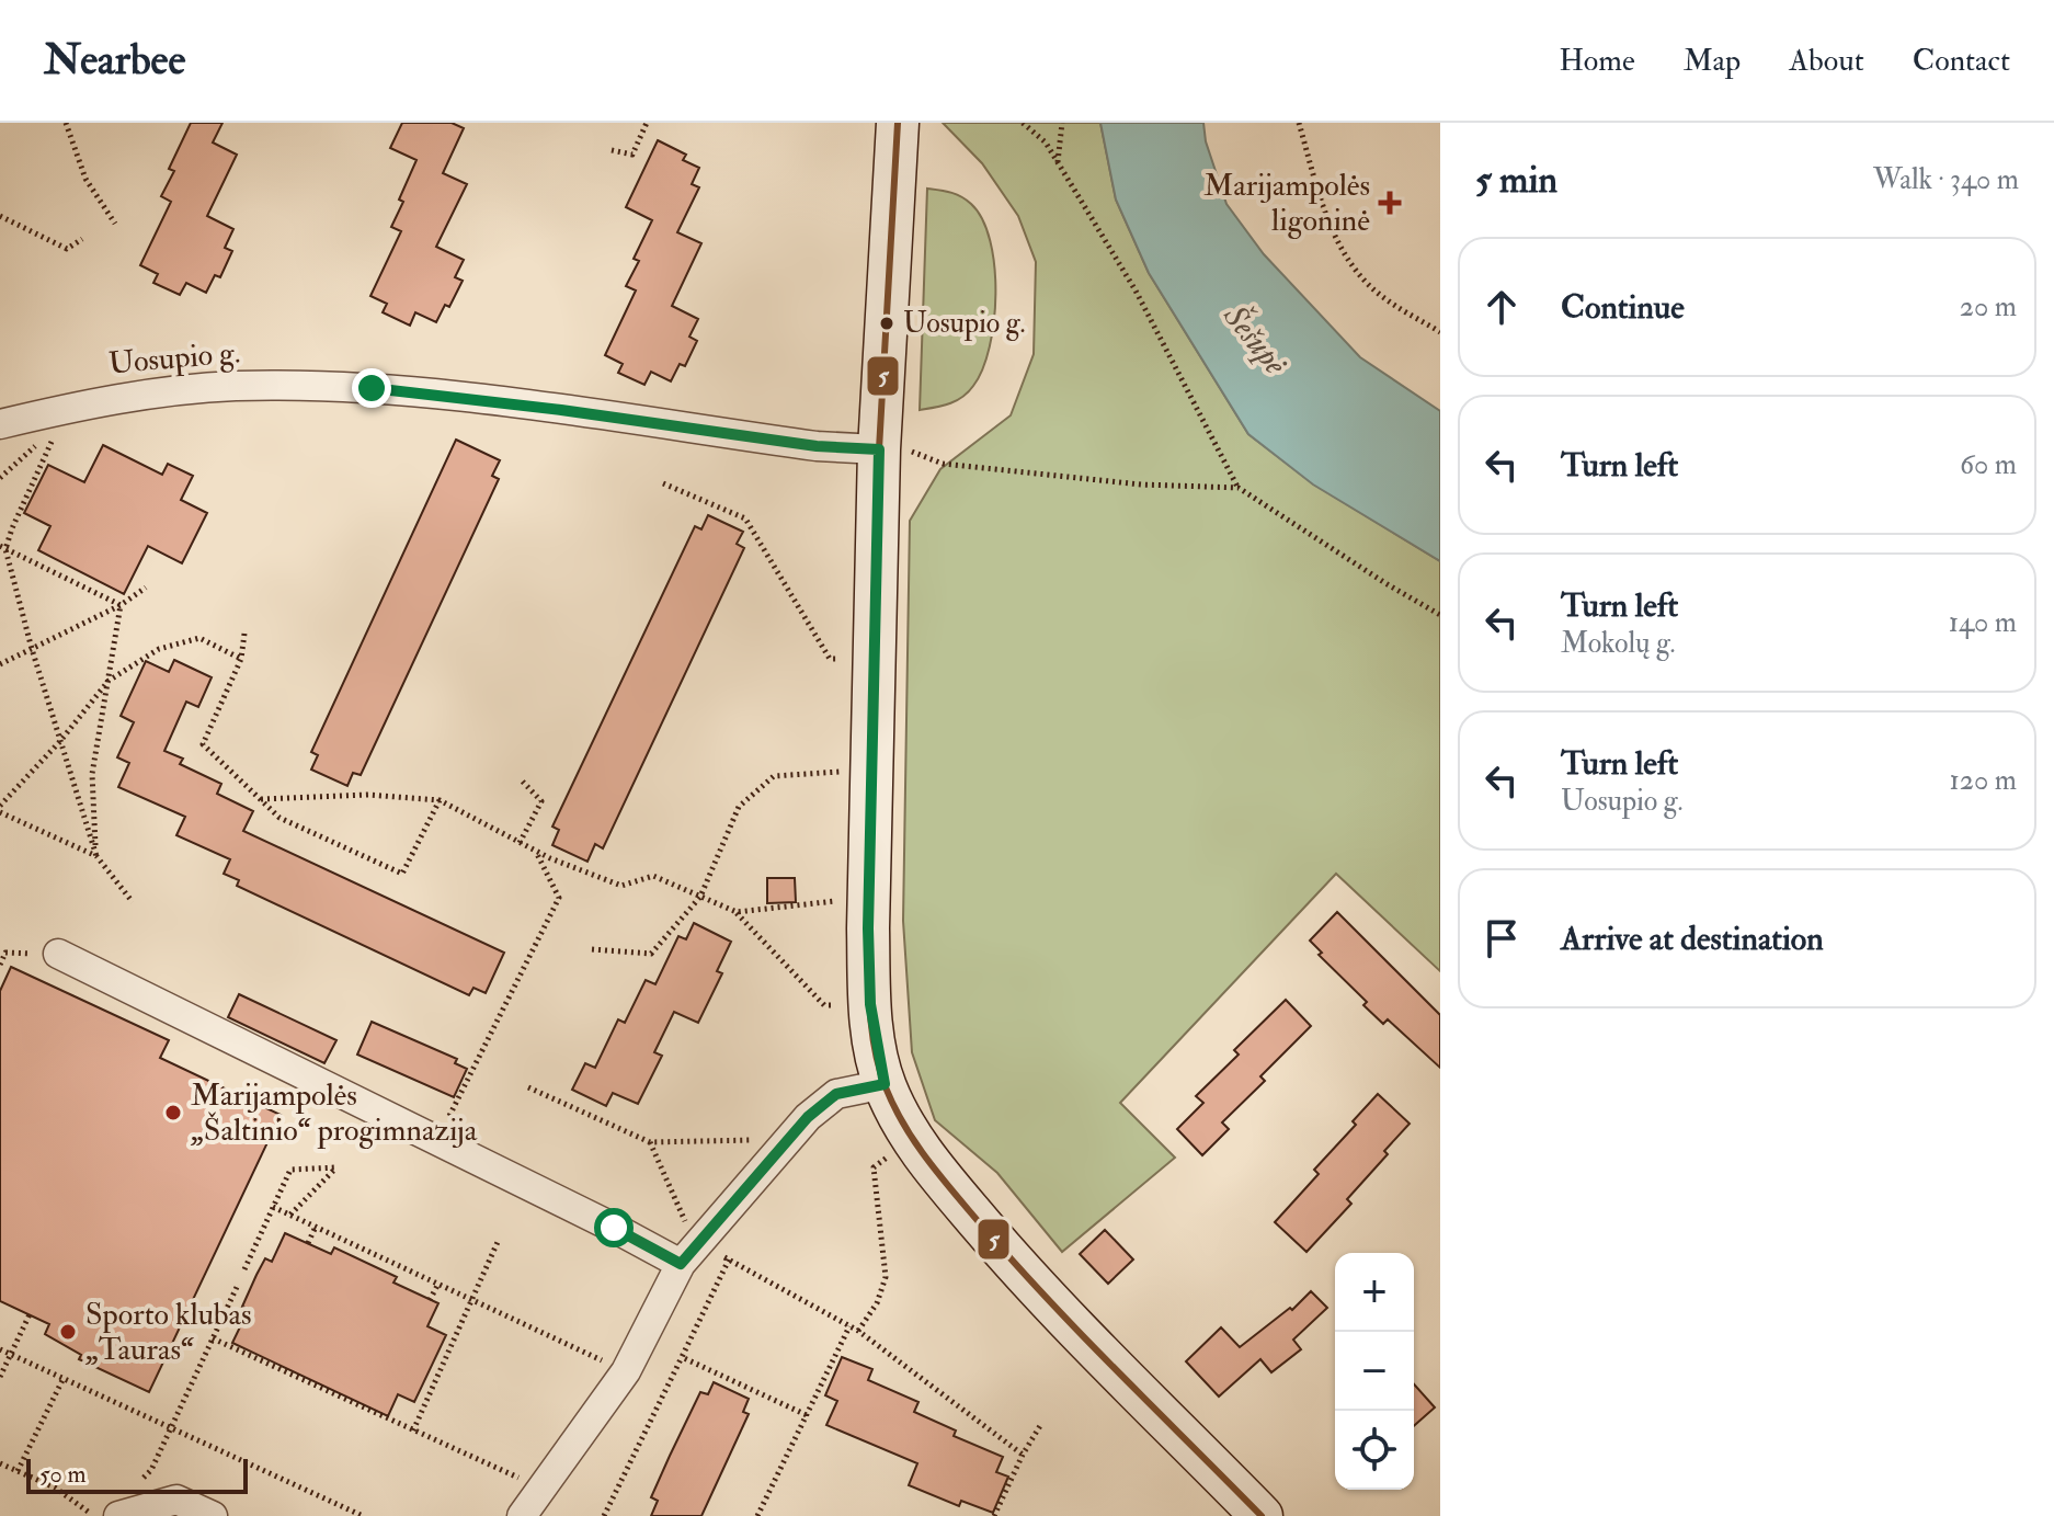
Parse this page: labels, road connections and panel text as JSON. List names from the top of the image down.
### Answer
{
  "streets": {
    "street": ["Uosupio g."]
  },
  "water": ["Šešupė"],
  "places": {
    "health": ["Marijampolės ligoninė"],
    "other": ["Uosupio g.", "Marijampolės „Šaltinio“ progimnazija", "Sporto klubas „Tauras“"]
  },
  "lines": ["transit line 5"],
  "scale_bar": "50 m",
  "page": {
    "header": "Nearbee",
    "nav": [
      "Home",
      "Map",
      "About",
      "Contact"
    ],
    "heading": ["5 min", "Walk · 340 m"],
    "list": [
      ["Continue", "20 m"],
      ["Turn left", "60 m"],
      ["Turn left", "Mokolų g.", "140 m"],
      ["Turn left", "Uosupio g.", "120 m"],
      "Arrive at destination"
    ],
    "map_buttons": ["+", "−"],
    "scale": "50 m"
  }
}
